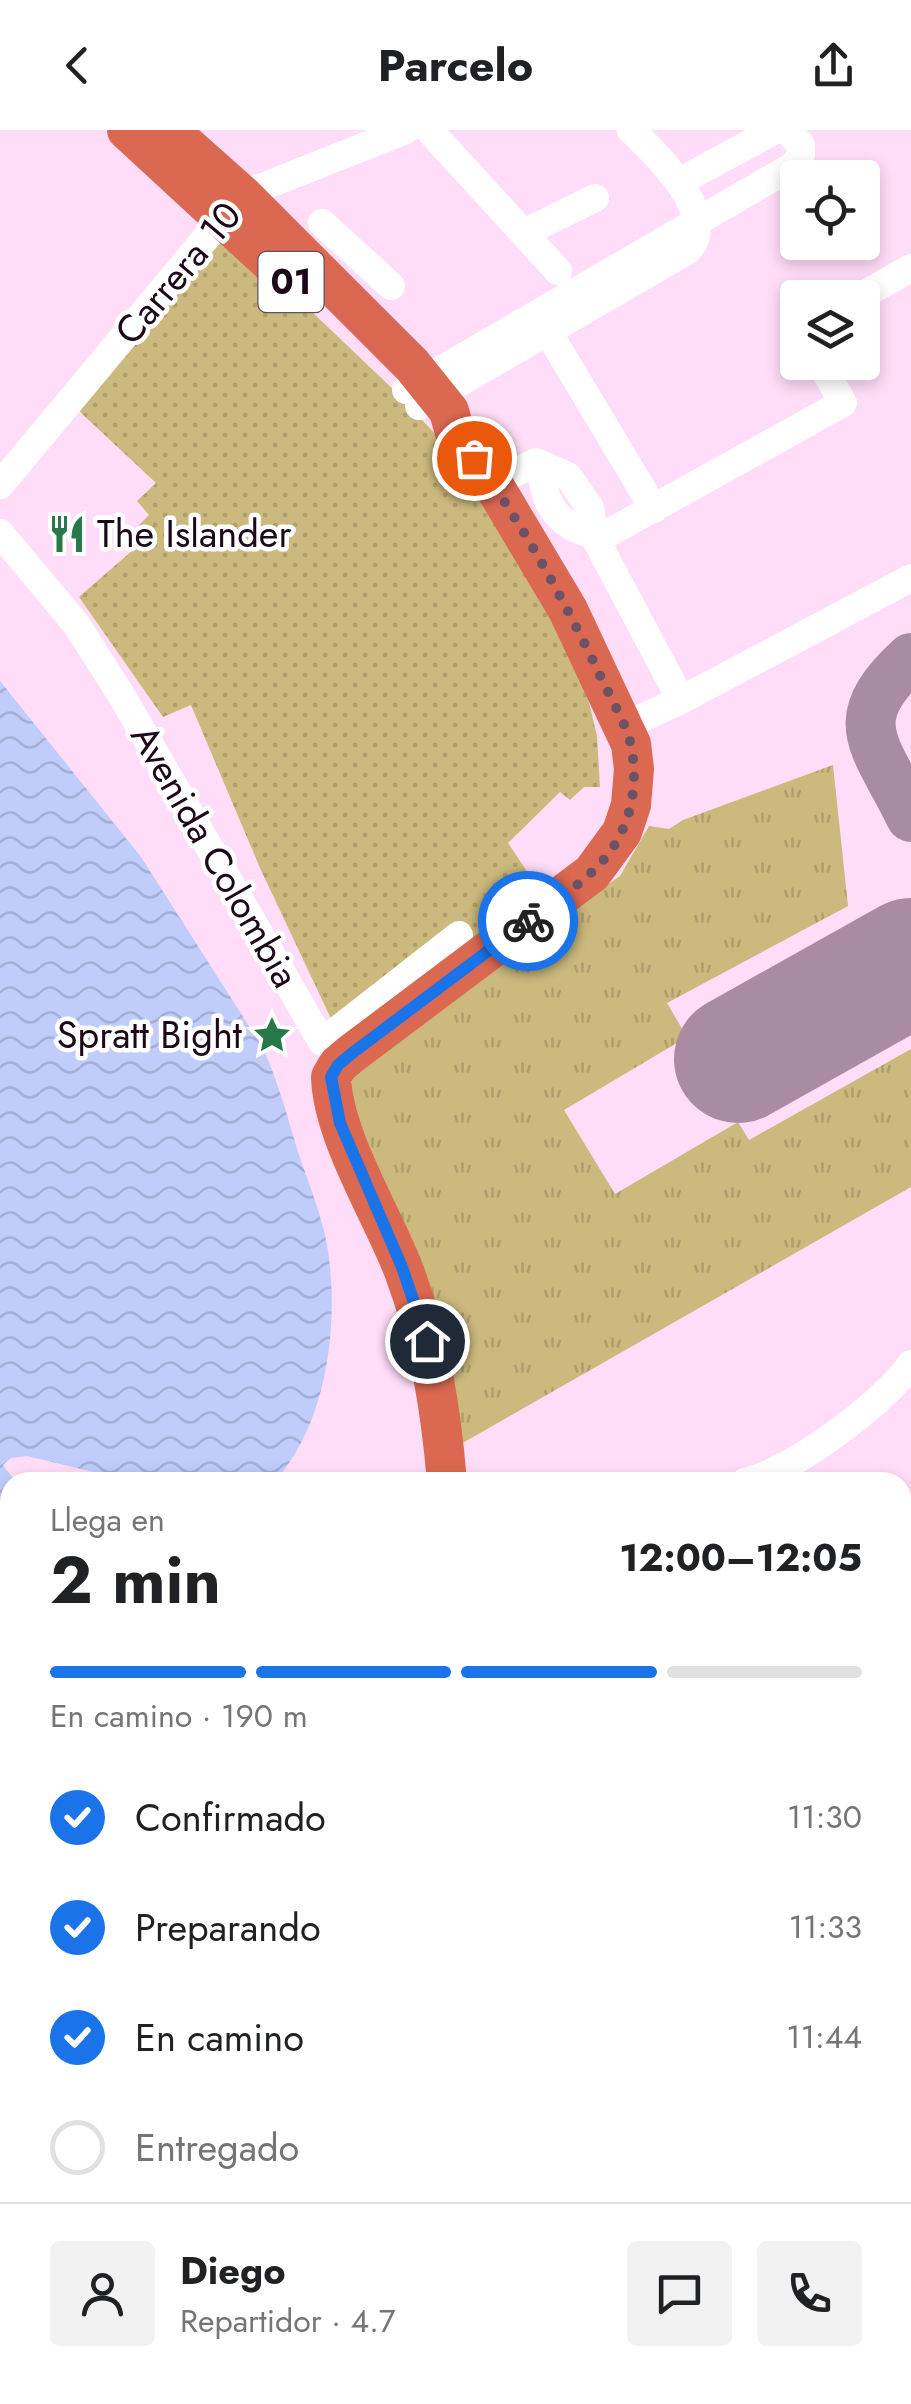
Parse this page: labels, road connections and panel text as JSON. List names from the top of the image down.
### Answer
{
  "streets": {
    "highway": ["01"],
    "street": ["Carrera 10", "Avenida Colombia"]
  },
  "crossings": [
    ["Carrera 10", "01"]
  ],
  "places": {
    "restaurant": ["The Islander"],
    "place": ["Spratt Bight"]
  },
  "page": {
    "header": "Parcelo",
    "heading": ["2 min", "Llega en", "12:00–12:05"],
    "panel": ["Diego", "Repartidor · 4.7"],
    "bar": "En camino · 190 m",
    "list": [
      ["Confirmado", "11:30"],
      ["Preparando", "11:33"],
      ["En camino", "11:44"],
      "Entregado"
    ]
  }
}
